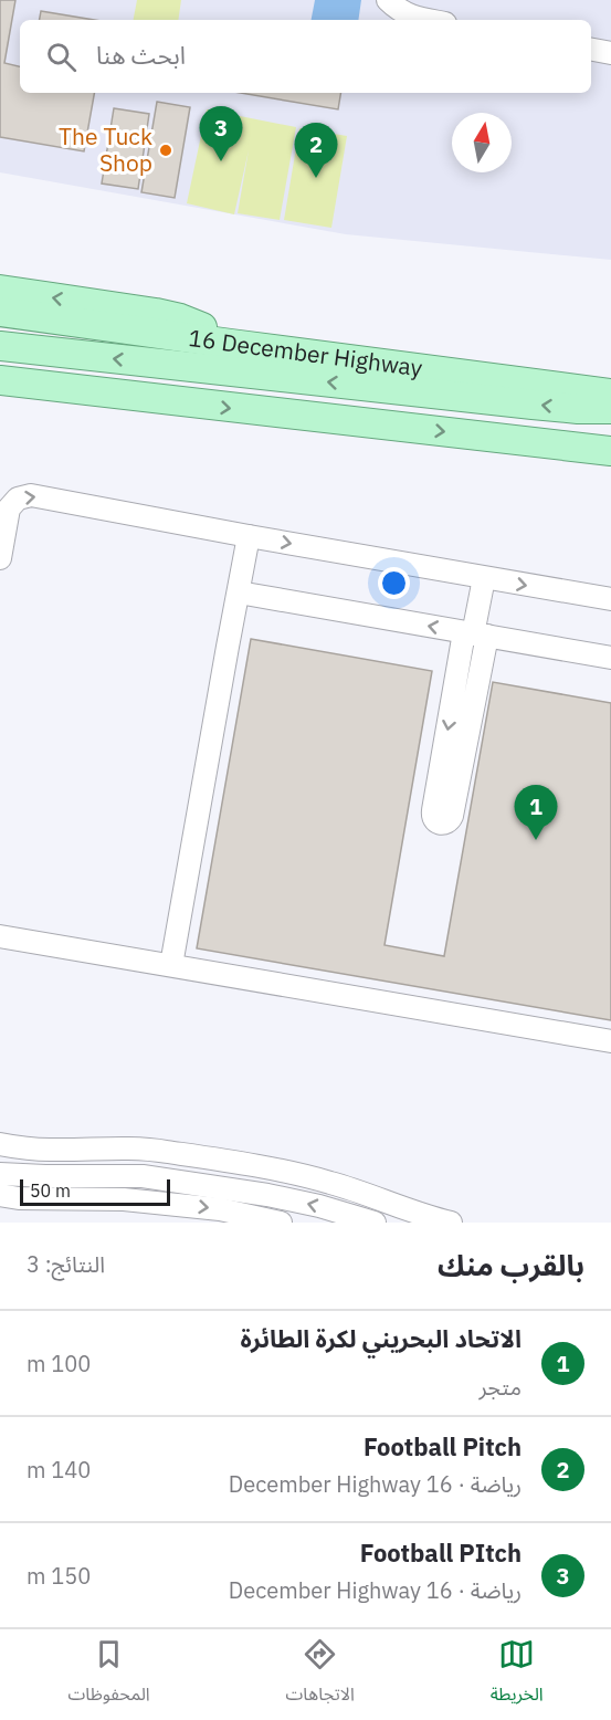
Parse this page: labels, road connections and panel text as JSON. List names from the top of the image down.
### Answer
{
  "streets": {
    "main road": ["16 December Highway"]
  },
  "places": ["The Tuck Shop"],
  "scale_bar": "50 m",
  "north": "top",
  "page": {
    "search": "ابحث هنا",
    "pins": ["3", "2", "1"],
    "scale": "50 m",
    "heading": ["بالقرب منك", "النتائج: 3"],
    "list": [
      {
        "mark": "1",
        "name": "الاتحاد البحريني لكرة الطائرة",
        "note": "متجر",
        "value": "100 m"
      },
      {
        "mark": "2",
        "name": "Football Pitch",
        "note": "رياضة · 16 December Highway",
        "value": "140 m"
      },
      {
        "mark": "3",
        "name": "Football PItch",
        "note": "رياضة · 16 December Highway",
        "value": "150 m"
      }
    ],
    "nav": ["الخريطة", "الاتجاهات", "المحفوظات"]
  }
}
